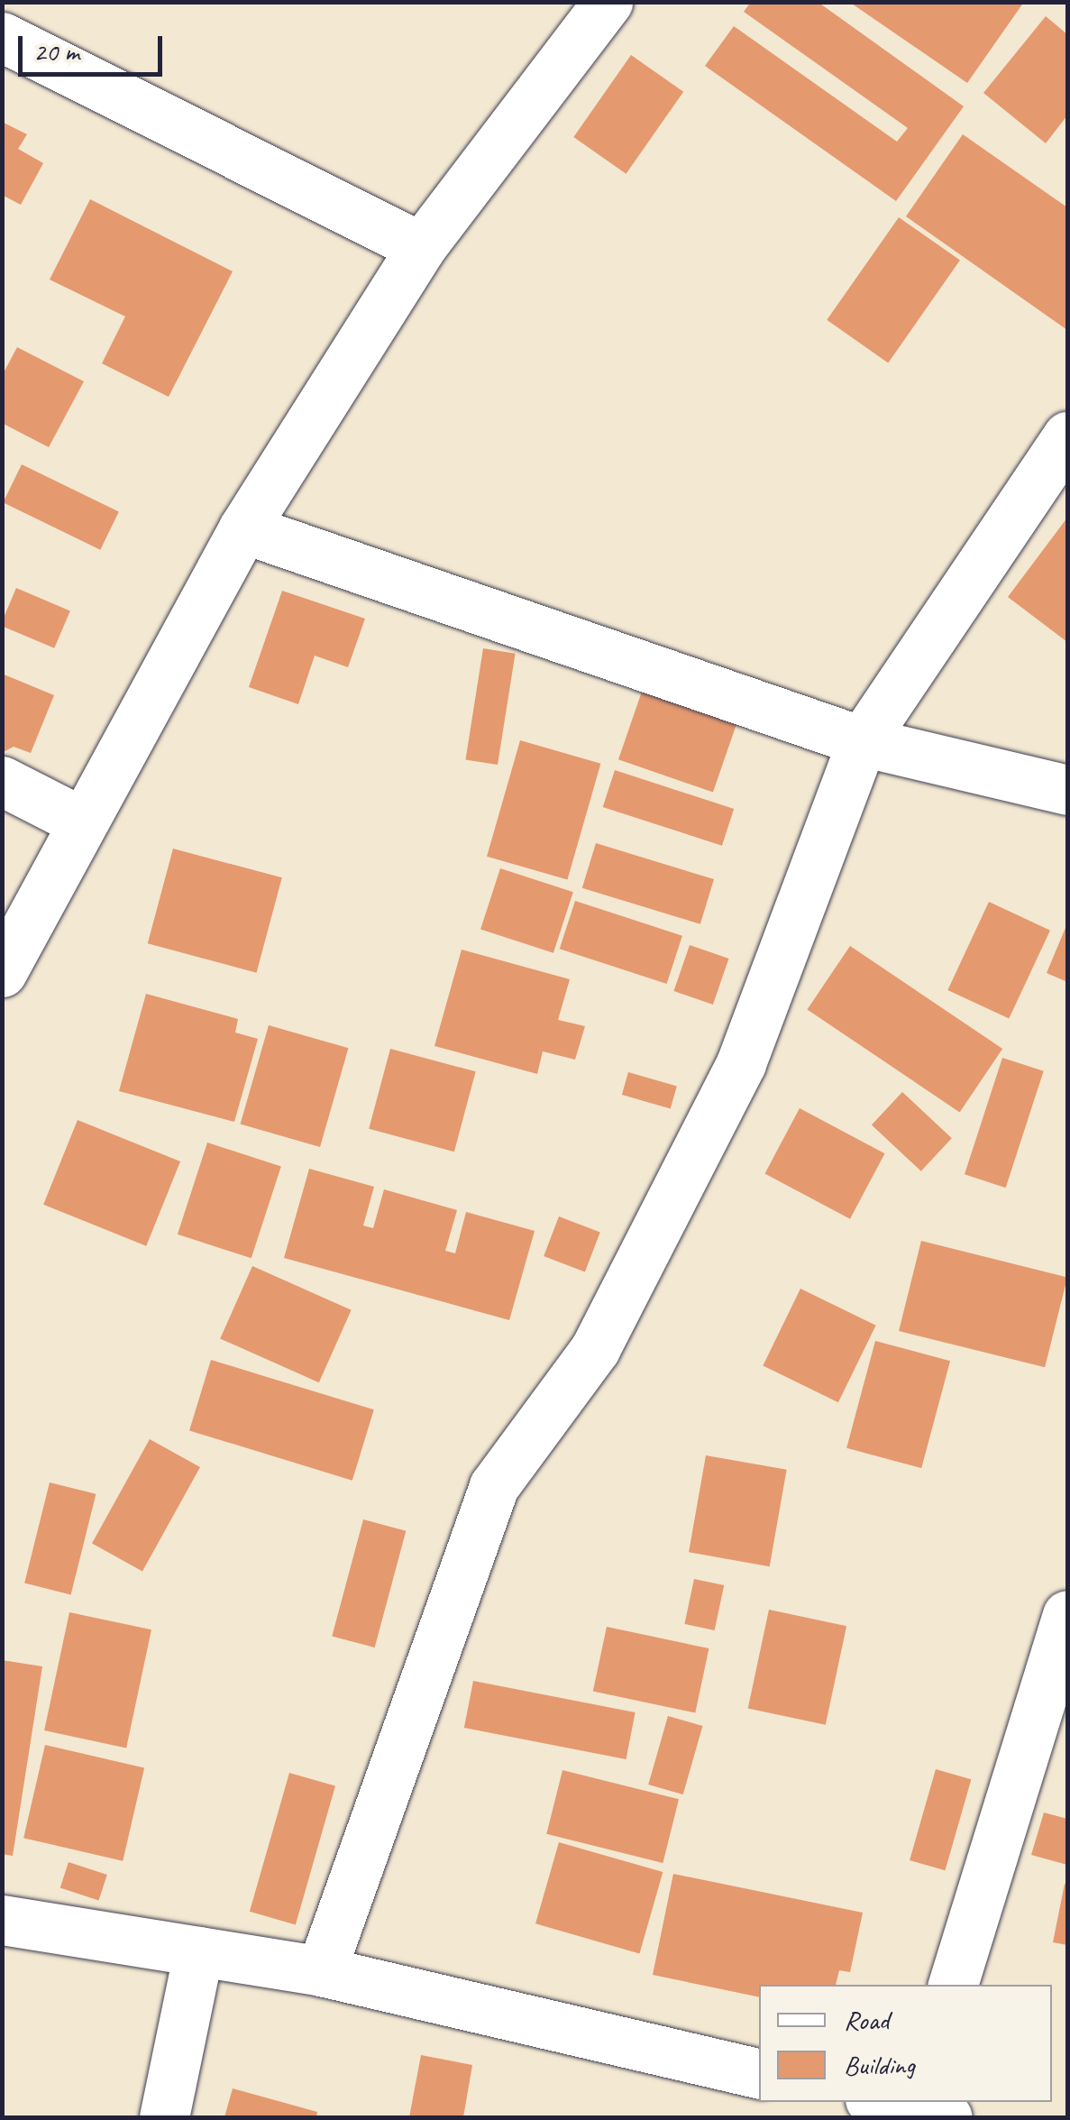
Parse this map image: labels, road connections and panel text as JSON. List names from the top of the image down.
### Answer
{
  "legend": ["Road", "Building"],
  "scale_bar": "20 m"
}
